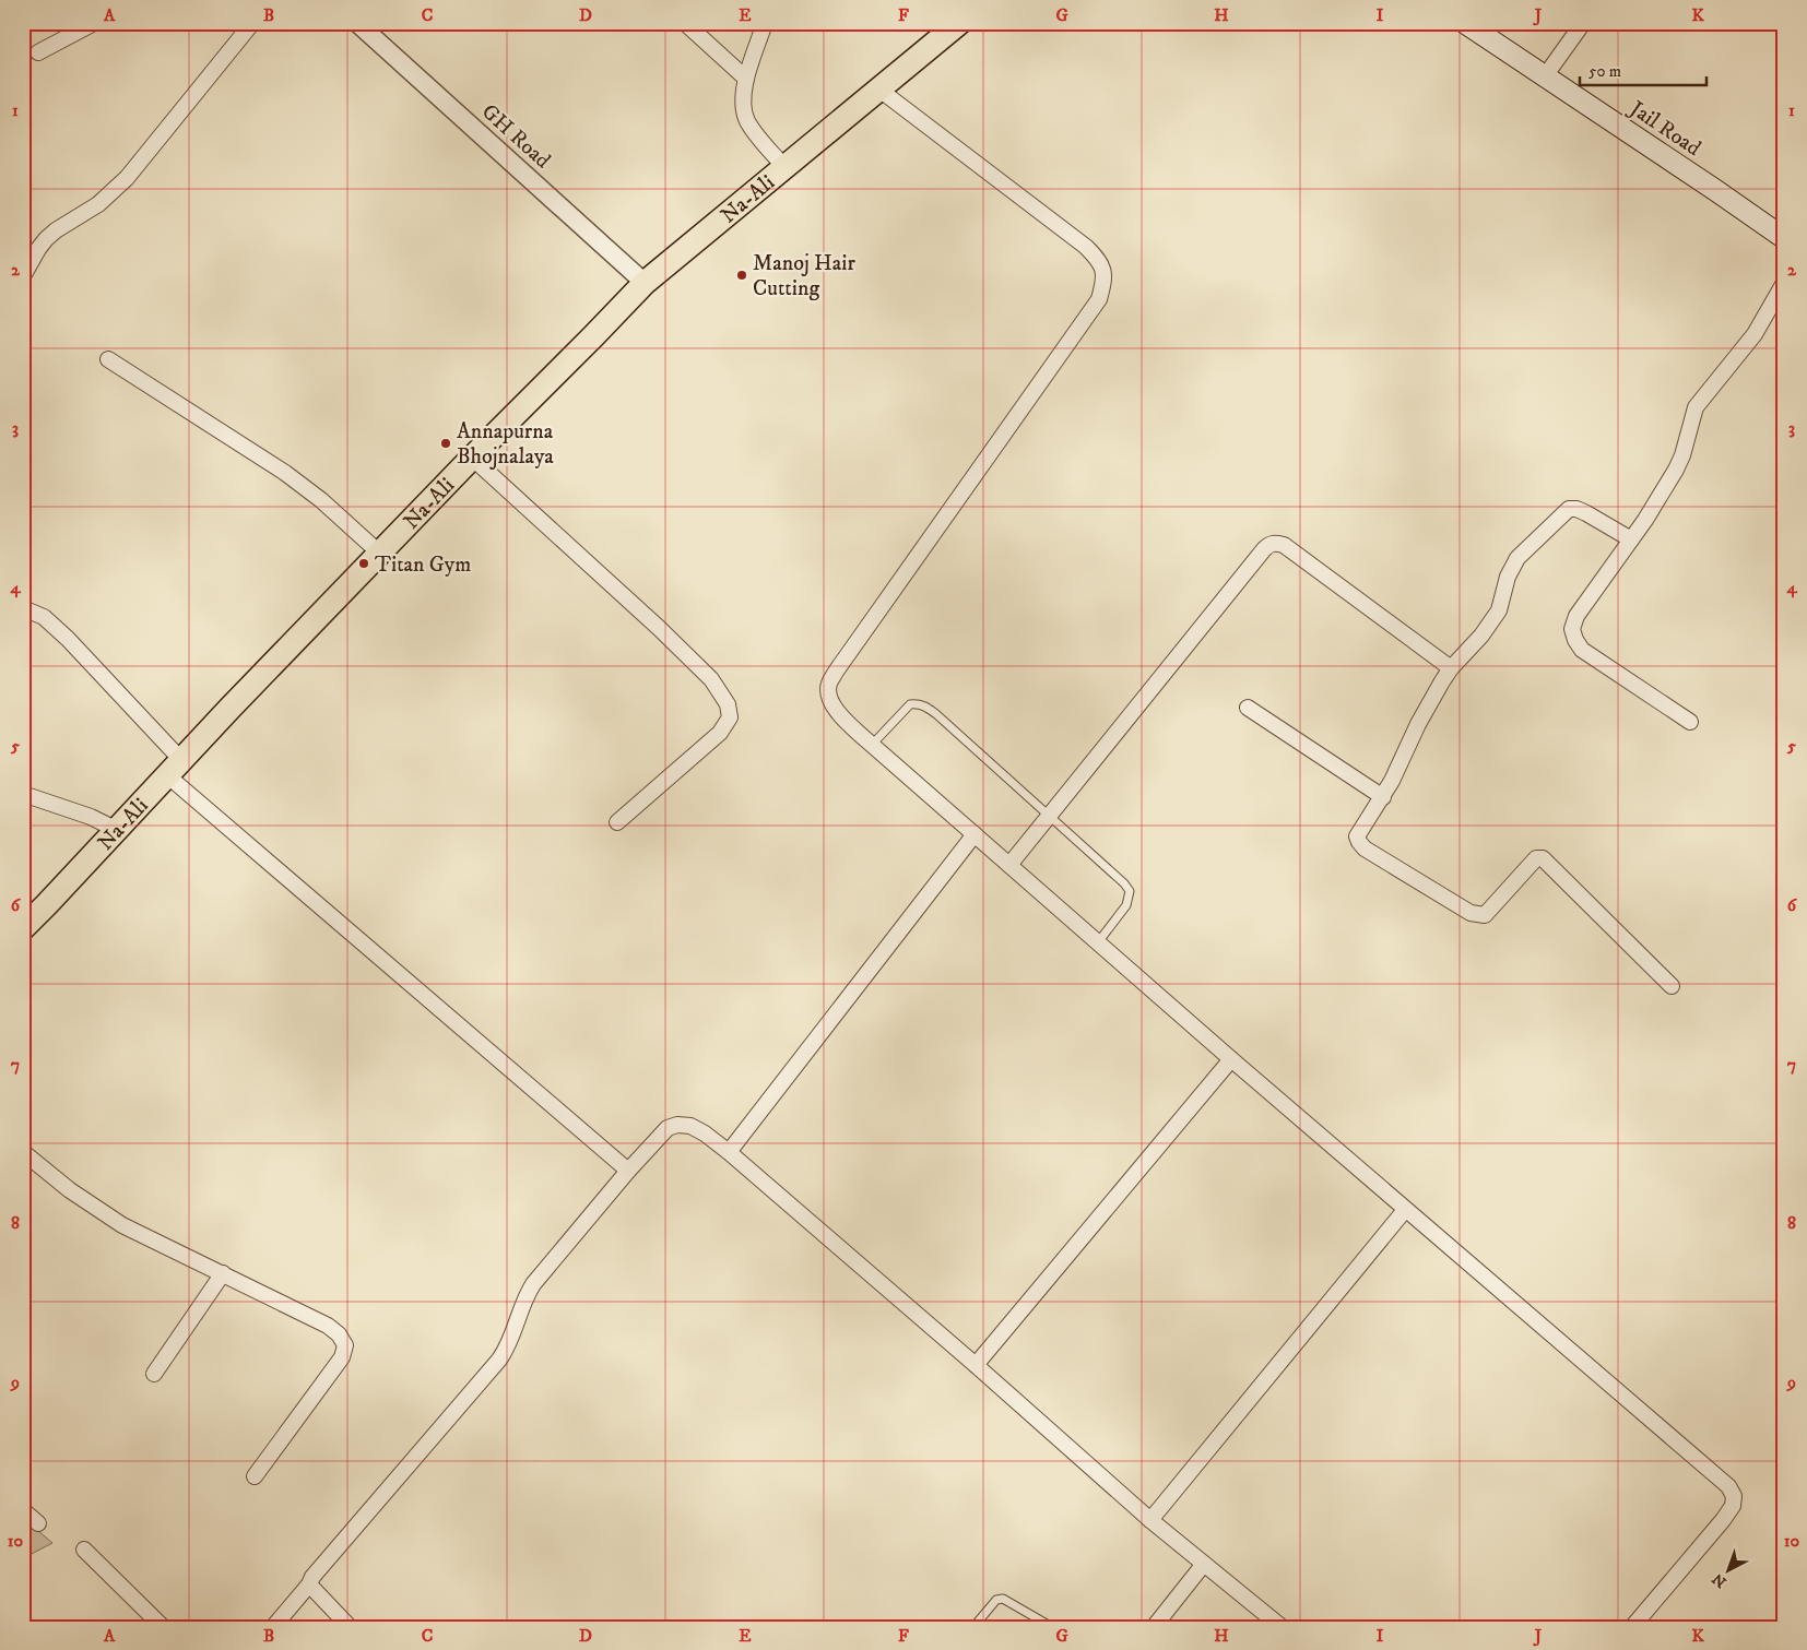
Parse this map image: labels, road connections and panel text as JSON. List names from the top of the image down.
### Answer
{
  "streets": {
    "main road": ["Jail Road", "Na-Ali"],
    "street": ["GH Road"]
  },
  "crossings": [
    ["GH Road", "Na-Ali"]
  ],
  "places": ["Manoj Hair Cutting", "Annapurna Bhojnalaya", "Titan Gym"],
  "scale_bar": "50 m",
  "north": "bottom left",
  "grid": {
    "columns": [
      "A",
      "B",
      "C",
      "D",
      "E",
      "F",
      "G",
      "H",
      "I",
      "J",
      "K"
    ],
    "rows": [
      "1",
      "2",
      "3",
      "4",
      "5",
      "6",
      "7",
      "8",
      "9",
      "10"
    ]
  }
}
